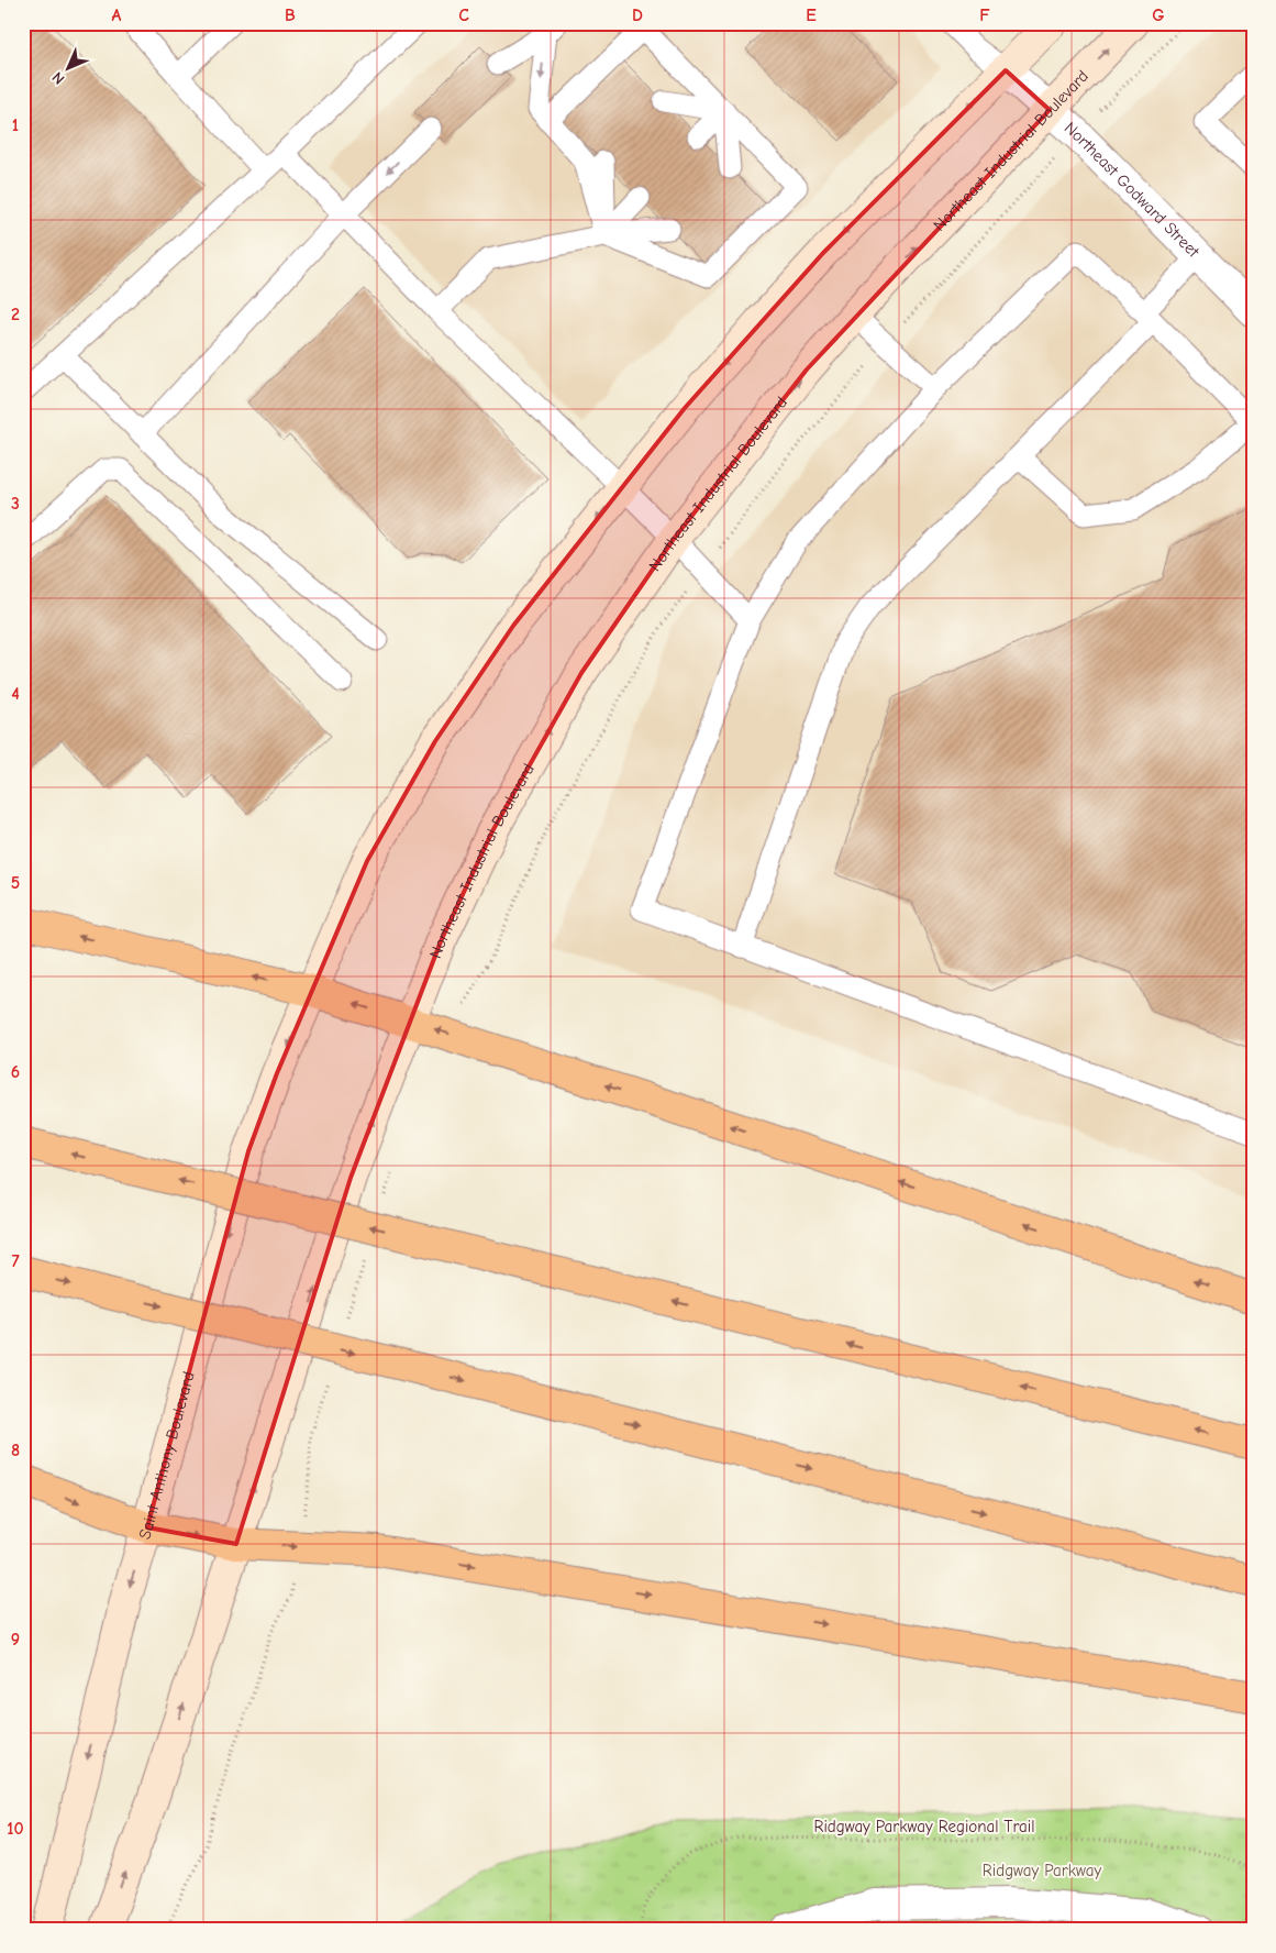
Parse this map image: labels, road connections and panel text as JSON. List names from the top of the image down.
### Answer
{
  "streets": {
    "main road": ["Northeast Industrial Boulevard", "Saint Anthony Boulevard"],
    "street": ["Northeast Godward Street"],
    "path": ["Ridgway Parkway Regional Trail"]
  },
  "crossings": [
    ["Northeast Industrial Boulevard", "Northeast Godward Street"]
  ],
  "parks": ["Ridgway Parkway"],
  "north": "bottom left",
  "grid": {
    "columns": [
      "A",
      "B",
      "C",
      "D",
      "E",
      "F",
      "G"
    ],
    "rows": [
      "1",
      "2",
      "3",
      "4",
      "5",
      "6",
      "7",
      "8",
      "9",
      "10"
    ]
  }
}
